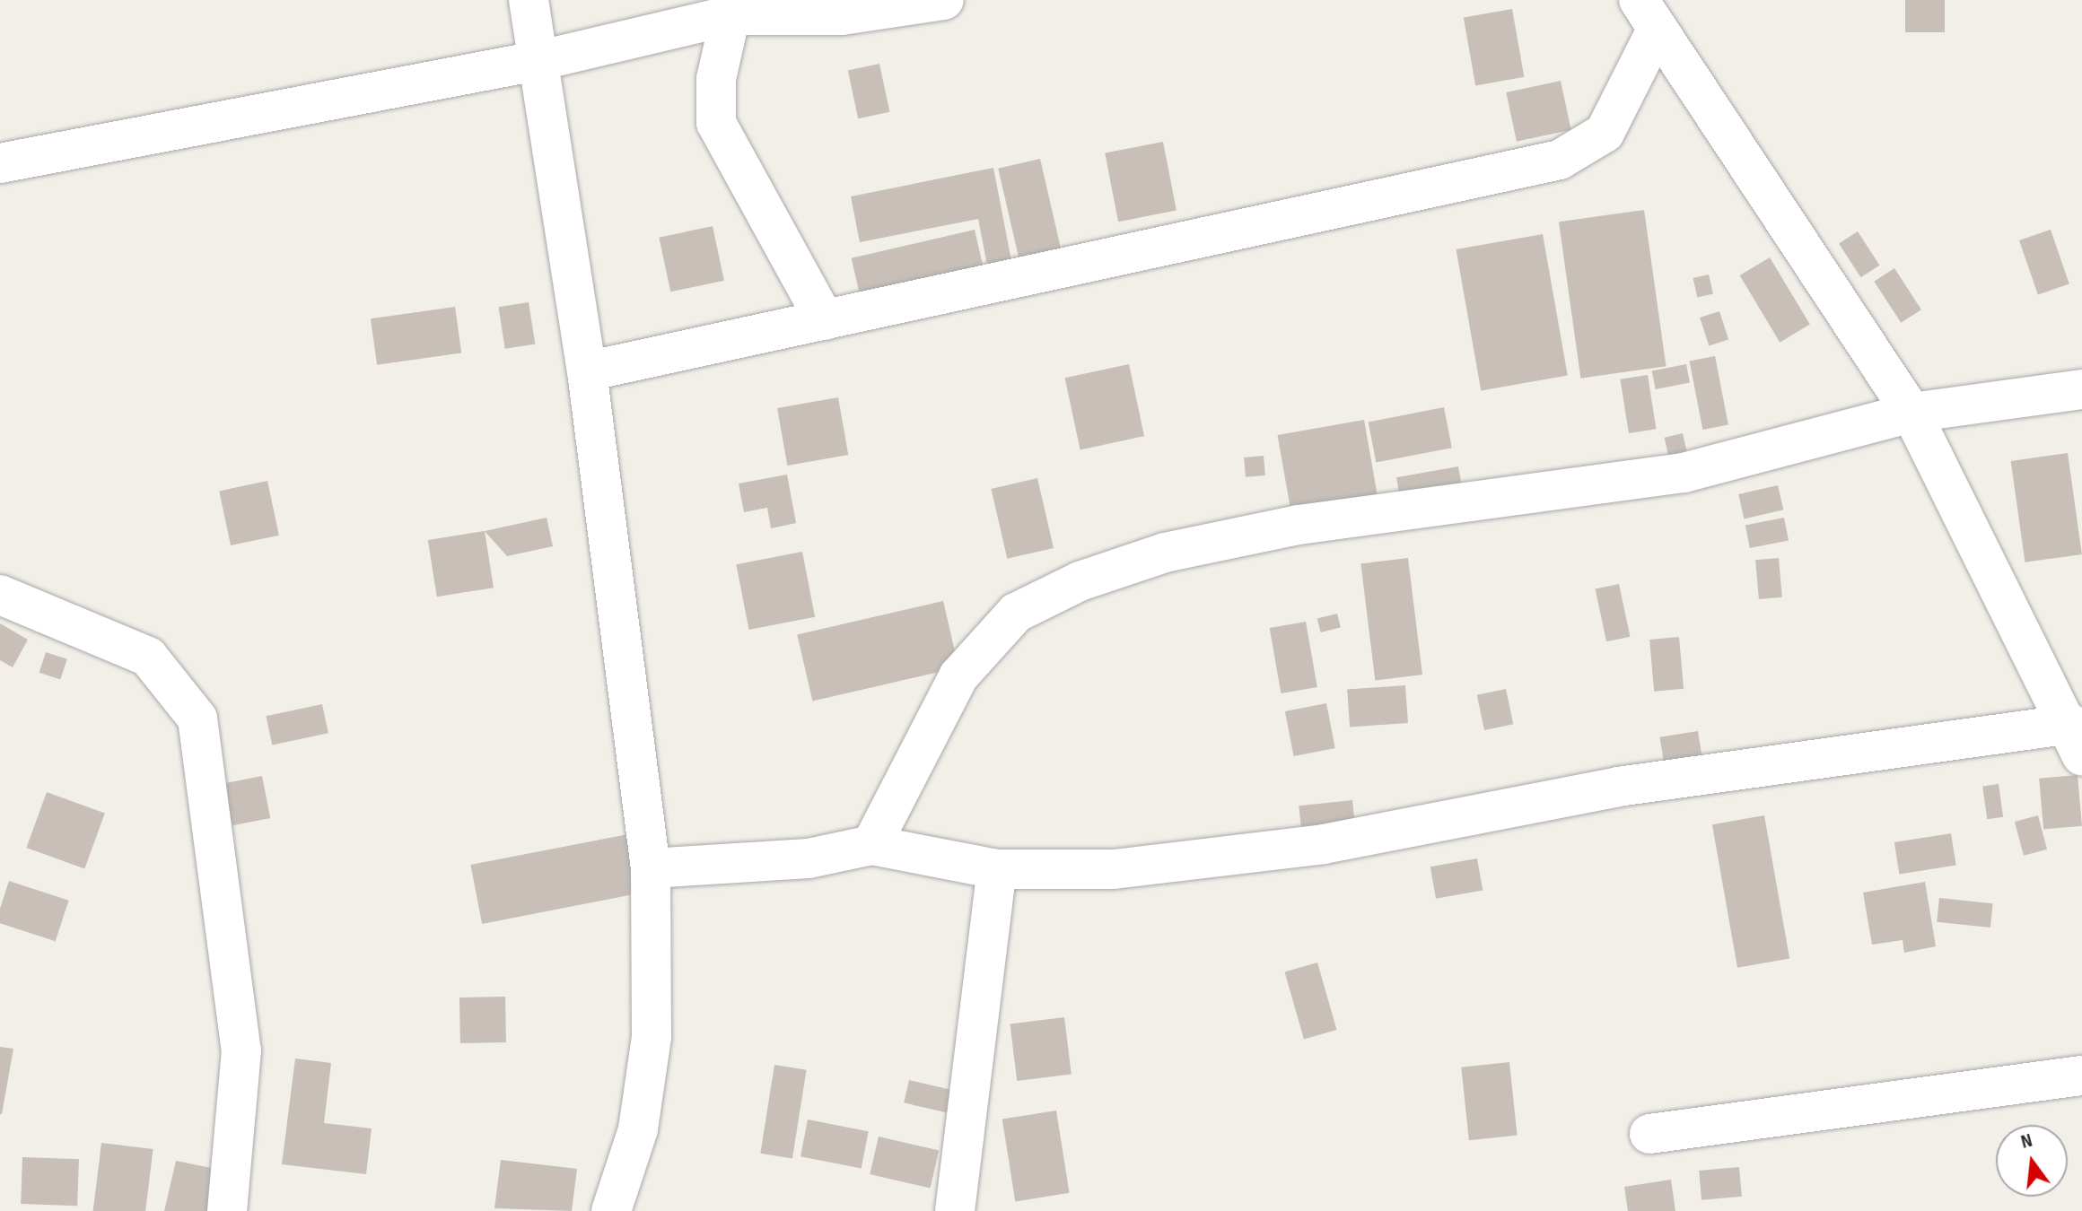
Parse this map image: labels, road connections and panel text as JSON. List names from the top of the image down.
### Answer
{
  "north": "top"
}
